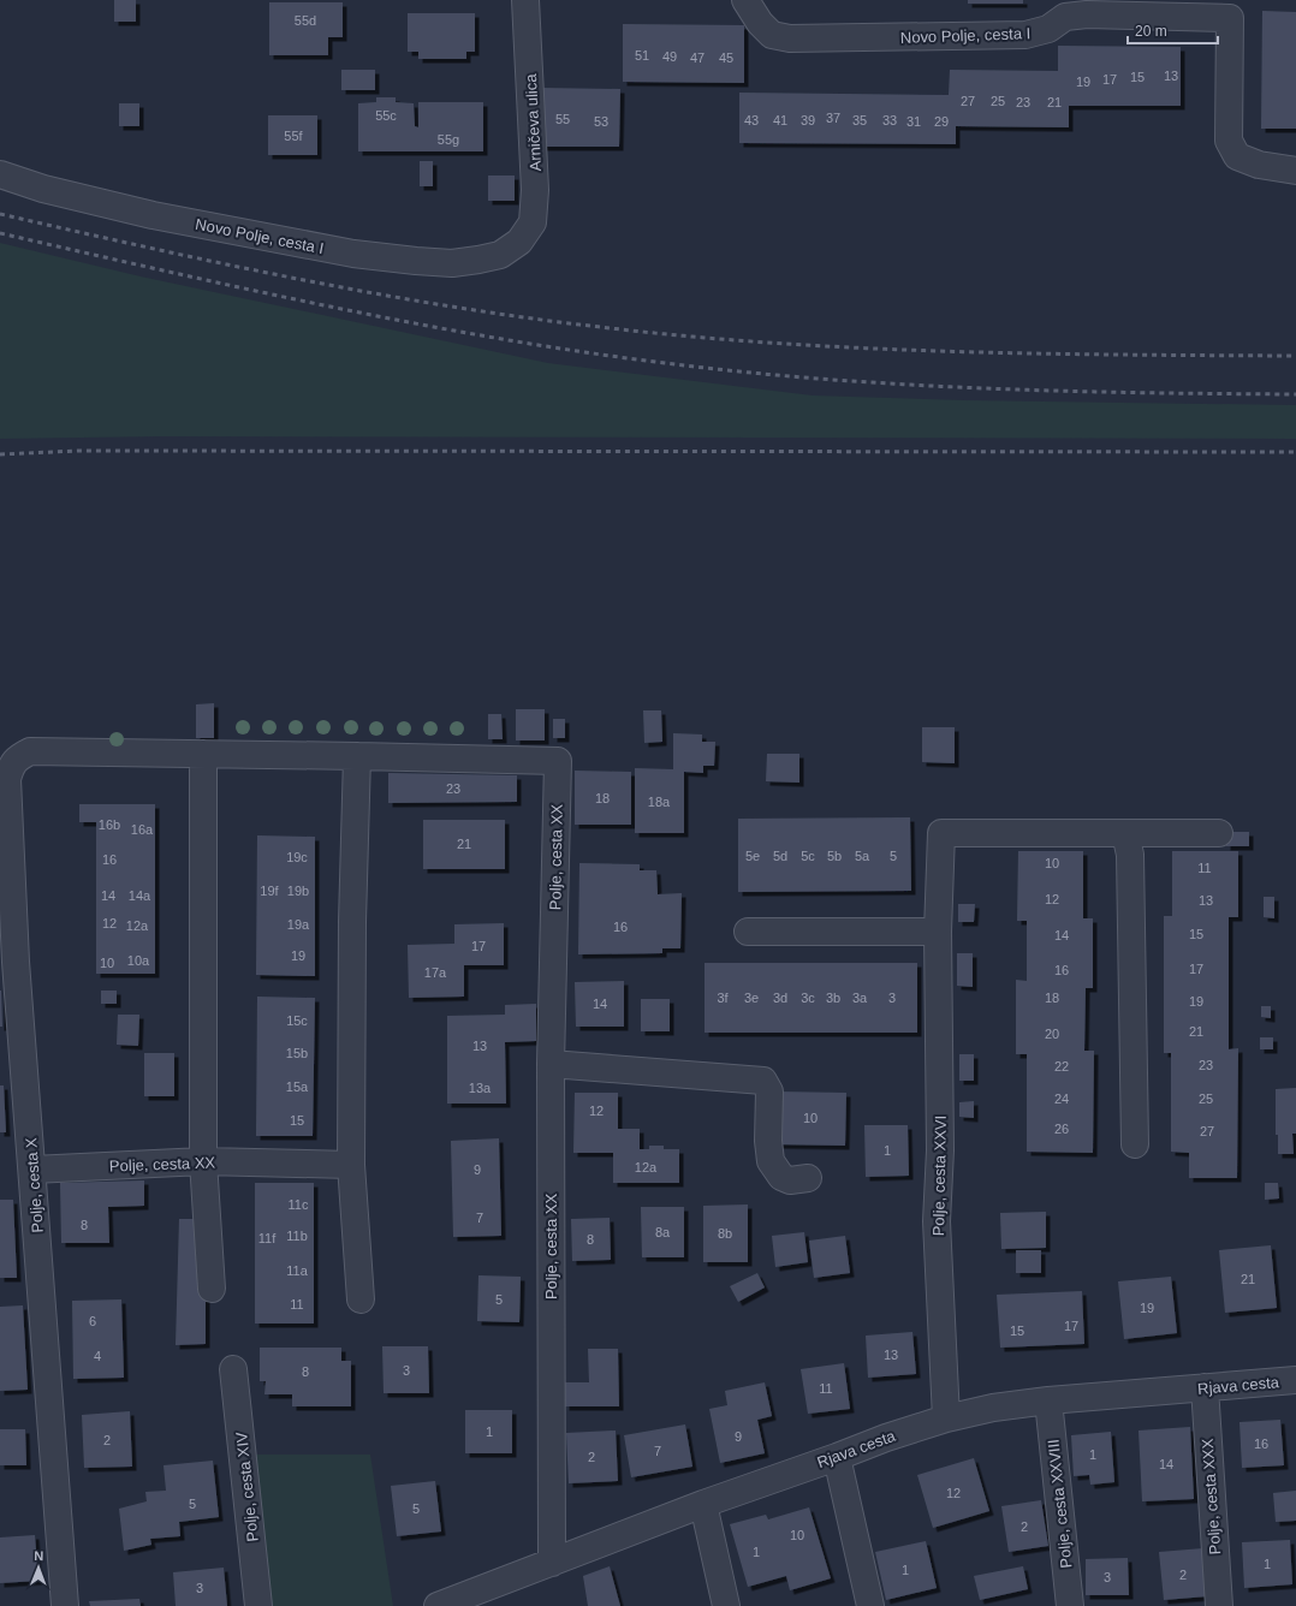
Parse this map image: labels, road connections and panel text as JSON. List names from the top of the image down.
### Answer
{
  "streets": {
    "street": [
      "Novo Polje, cesta I",
      "Arničeva ulica",
      "Polje, cesta XX",
      "Polje, cesta XXVI",
      "Polje, cesta X",
      "Rjava cesta",
      "Polje, cesta XIV",
      "Polje, cesta XXX",
      "Polje, cesta XXVIII"
    ]
  },
  "crossings": [
    ["Novo Polje, cesta I", "Arničeva ulica"],
    ["Polje, cesta XX", "Polje, cesta X"],
    ["Polje, cesta XX", "Rjava cesta"],
    ["Polje, cesta XXVI", "Rjava cesta"],
    ["Rjava cesta", "Polje, cesta XXX"],
    ["Rjava cesta", "Polje, cesta XXVIII"]
  ],
  "house_numbers": [
    "55d",
    "51",
    "49",
    "47",
    "45",
    "13",
    "15",
    "17",
    "19",
    "27",
    "25",
    "23",
    "21",
    "55c",
    "37",
    "55",
    "43",
    "41",
    "39",
    "35",
    "33",
    "53",
    "31",
    "29",
    "55f",
    "55g",
    "23",
    "18",
    "18a",
    "16b",
    "16a",
    "21",
    "5e",
    "5d",
    "5c",
    "5b",
    "5a",
    "5",
    "19c",
    "16",
    "10",
    "11",
    "19f",
    "19b",
    "14",
    "14a",
    "12",
    "13",
    "12",
    "19a",
    "12a",
    "16",
    "15",
    "14",
    "17",
    "19",
    "10a",
    "10",
    "17",
    "16",
    "17a",
    "3f",
    "3e",
    "3d",
    "3c",
    "3b",
    "3a",
    "3",
    "18",
    "19",
    "14",
    "15c",
    "21",
    "20",
    "13",
    "15b",
    "23",
    "22",
    "15a",
    "13a",
    "24",
    "25",
    "12",
    "10",
    "15",
    "26",
    "27",
    "1",
    "12a",
    "9",
    "11c",
    "7",
    "8",
    "8a",
    "8b",
    "11b",
    "11f",
    "8",
    "11a",
    "21",
    "5",
    "11",
    "19",
    "6",
    "17",
    "15",
    "13",
    "4",
    "3",
    "8",
    "11",
    "1",
    "9",
    "2",
    "16",
    "7",
    "1",
    "2",
    "14",
    "12",
    "5",
    "5",
    "2",
    "10",
    "1",
    "1",
    "1",
    "2",
    "3",
    "3"
  ],
  "scale_bar": "20 m",
  "north": "top"
}
